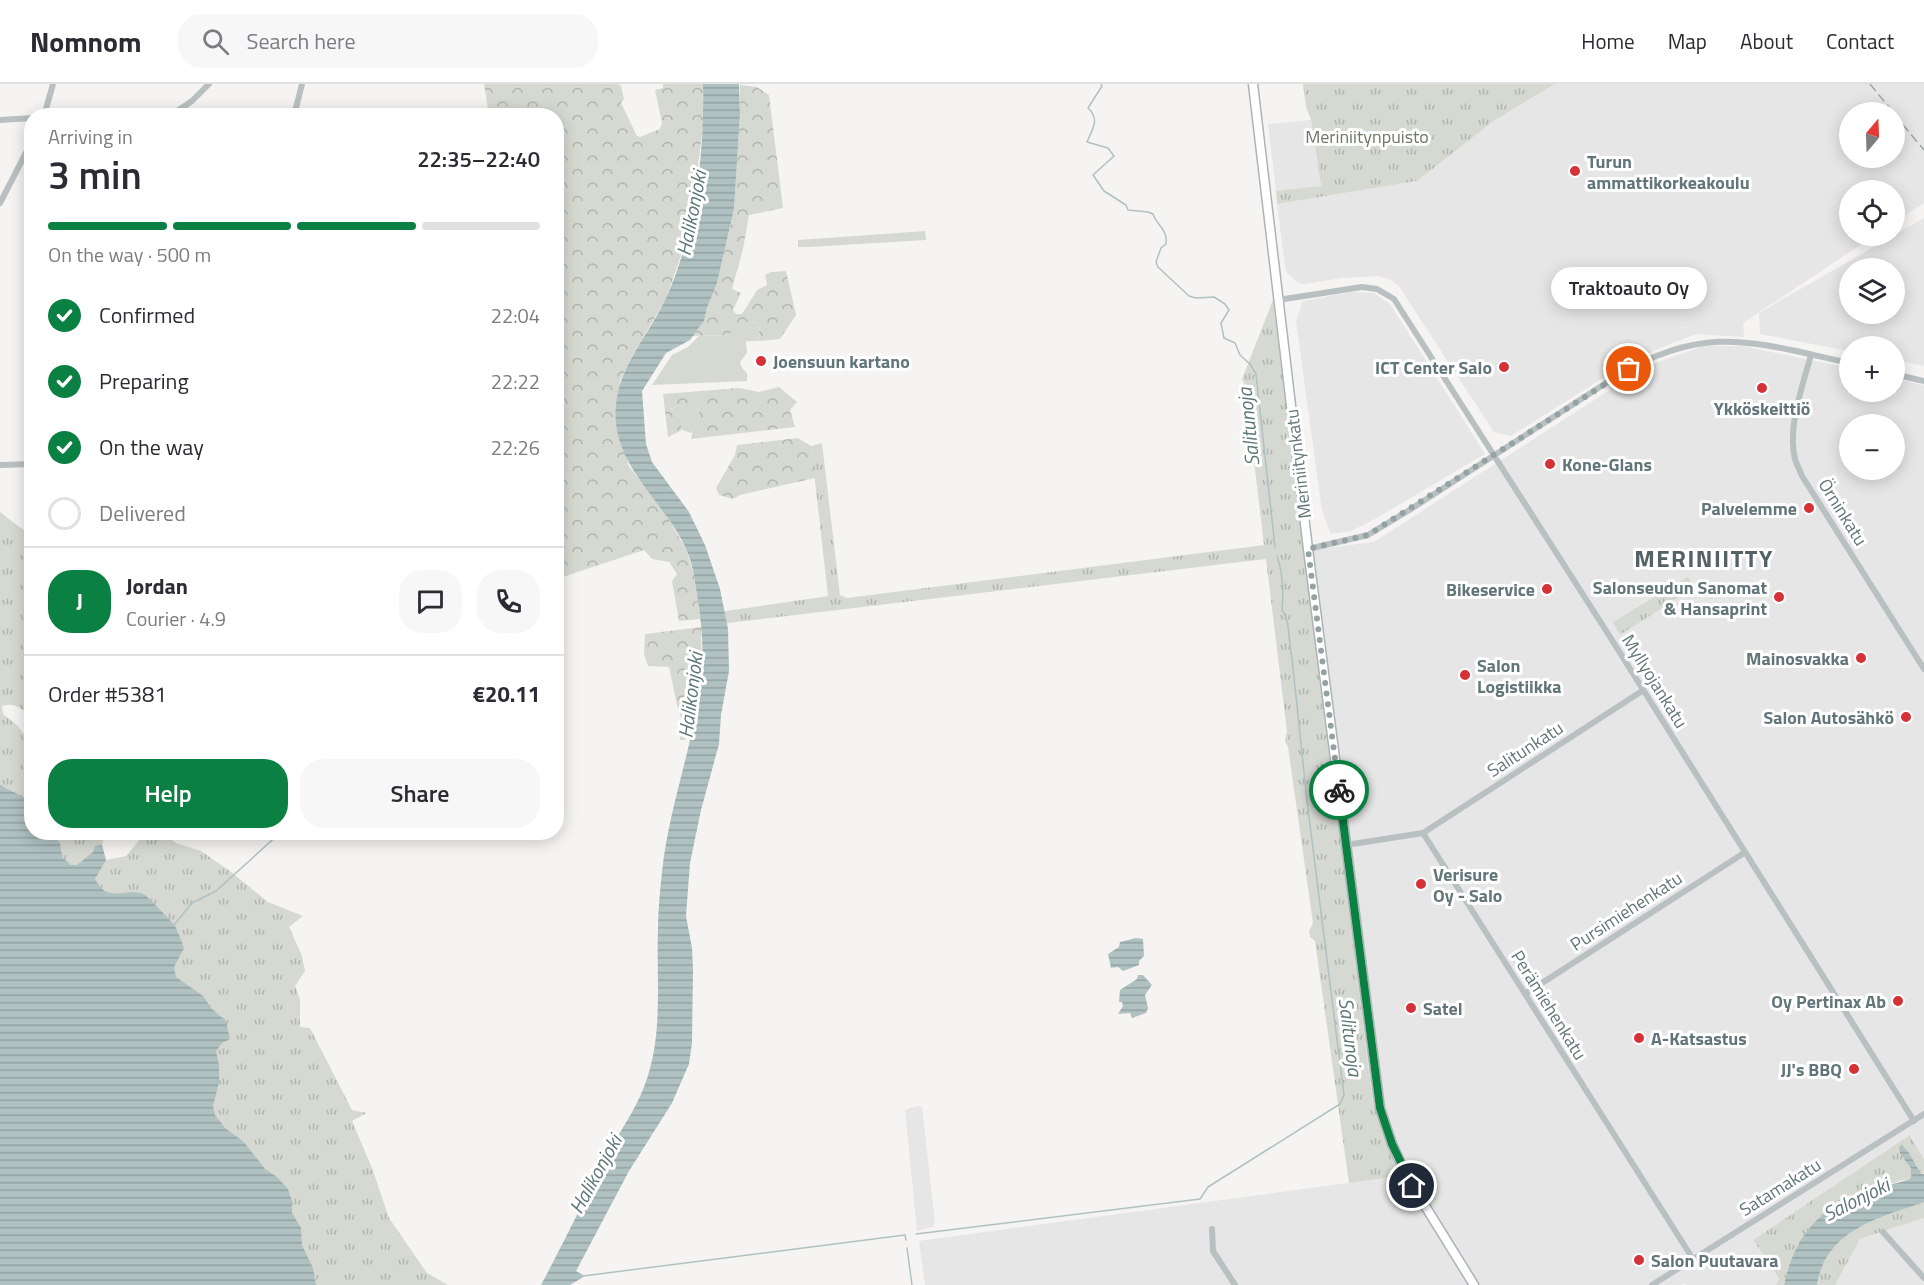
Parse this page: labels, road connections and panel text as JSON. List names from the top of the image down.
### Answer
{
  "streets": {
    "main road": ["Meriniitynkatu"],
    "street": [
      "Örninkatu",
      "Myllyojankatu",
      "Salitunkatu",
      "Pursimiehenkatu",
      "Perämiehenkatu",
      "Satamakatu"
    ]
  },
  "crossings": [
    ["Meriniitynkatu", "Myllyojankatu"],
    ["Myllyojankatu", "Salitunkatu"],
    ["Myllyojankatu", "Pursimiehenkatu"],
    ["Myllyojankatu", "Satamakatu"],
    ["Salitunkatu", "Perämiehenkatu"],
    ["Pursimiehenkatu", "Perämiehenkatu"],
    ["Perämiehenkatu", "Satamakatu"]
  ],
  "districts": ["MERINIITTY"],
  "water": ["Halikonjoki", "Salitunoja", "Salonjoki"],
  "parks": ["Meriniitynpuisto"],
  "places": [
    "Turun ammattikorkeakoulu",
    "Joensuun kartano",
    "ICT Center Salo",
    "Traktoauto Oy",
    "Ykköskeittiö",
    "Kone-Glans",
    "Palvelemme",
    "Bikeservice",
    "Salonseudun Sanomat & Hansaprint",
    "Mainosvakka",
    "Salon Logistiikka",
    "Salon Autosähkö",
    "Verisure Oy - Salo",
    "Oy Pertinax Ab",
    "Satel",
    "A-Katsastus",
    "JJ's BBQ",
    "Salon Puutavara"
  ],
  "north": "top",
  "page": {
    "header": "Nomnom",
    "search": "Search here",
    "nav": [
      "Home",
      "Map",
      "About",
      "Contact"
    ],
    "map_buttons": ["+", "−"],
    "heading": ["3 min", "Arriving in", "22:35–22:40"],
    "panel": [
      "Jordan",
      "Courier · 4.9",
      "Order #5381",
      "€20.11"
    ],
    "bar": "On the way · 500 m",
    "bubble": "Traktoauto Oy",
    "list": [
      ["Confirmed", "22:04"],
      ["Preparing", "22:22"],
      ["On the way", "22:26"],
      "Delivered"
    ],
    "round": "J",
    "buttons": ["Help", "Share"]
  }
}
